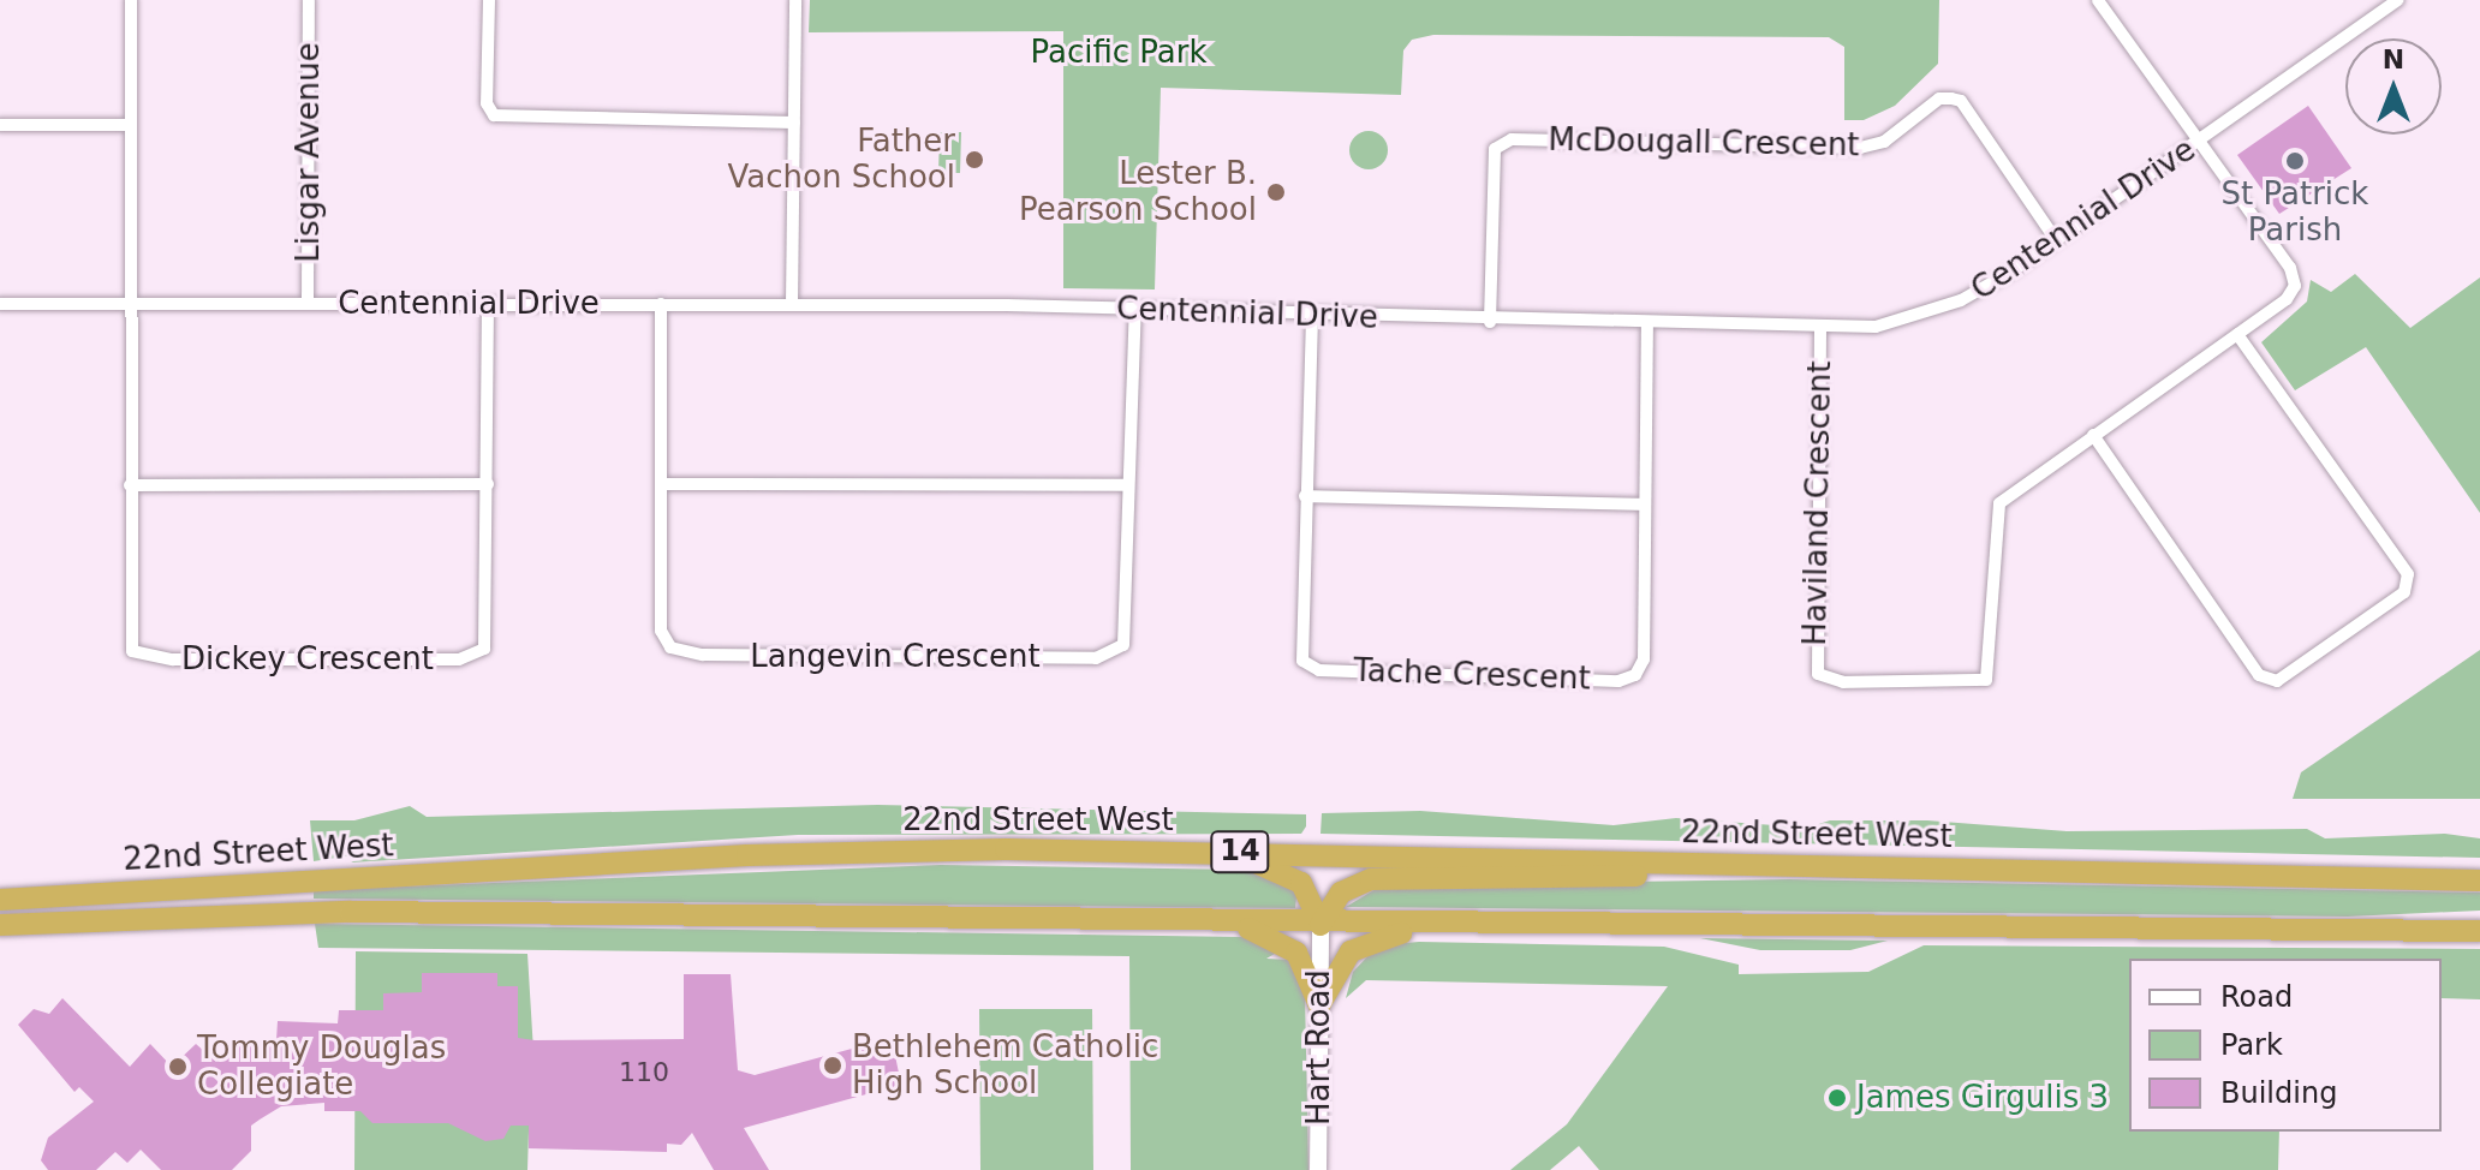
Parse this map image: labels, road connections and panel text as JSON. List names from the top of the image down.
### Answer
{
  "streets": {
    "highway": ["22nd Street West", "14"],
    "street": [
      "McDougall Crescent",
      "Lisgar Avenue",
      "Centennial Drive",
      "Haviland Crescent",
      "Langevin Crescent",
      "Dickey Crescent",
      "Tache Crescent",
      "Hart Road"
    ]
  },
  "crossings": [
    ["McDougall Crescent", "Centennial Drive"],
    ["Lisgar Avenue", "Centennial Drive"],
    ["Centennial Drive", "Haviland Crescent"],
    ["Centennial Drive", "Langevin Crescent"],
    ["Centennial Drive", "Dickey Crescent"],
    ["Centennial Drive", "Tache Crescent"],
    ["22nd Street West", "Hart Road"]
  ],
  "parks": ["Pacific Park"],
  "places": [
    "Father Vachon School",
    "St Patrick Parish",
    "Lester B. Pearson School",
    "Bethlehem Catholic High School",
    "Tommy Douglas Collegiate",
    "James Girgulis 3"
  ],
  "house_numbers": ["110"],
  "legend": ["Road", "Park", "Building"],
  "north": "top"
}
